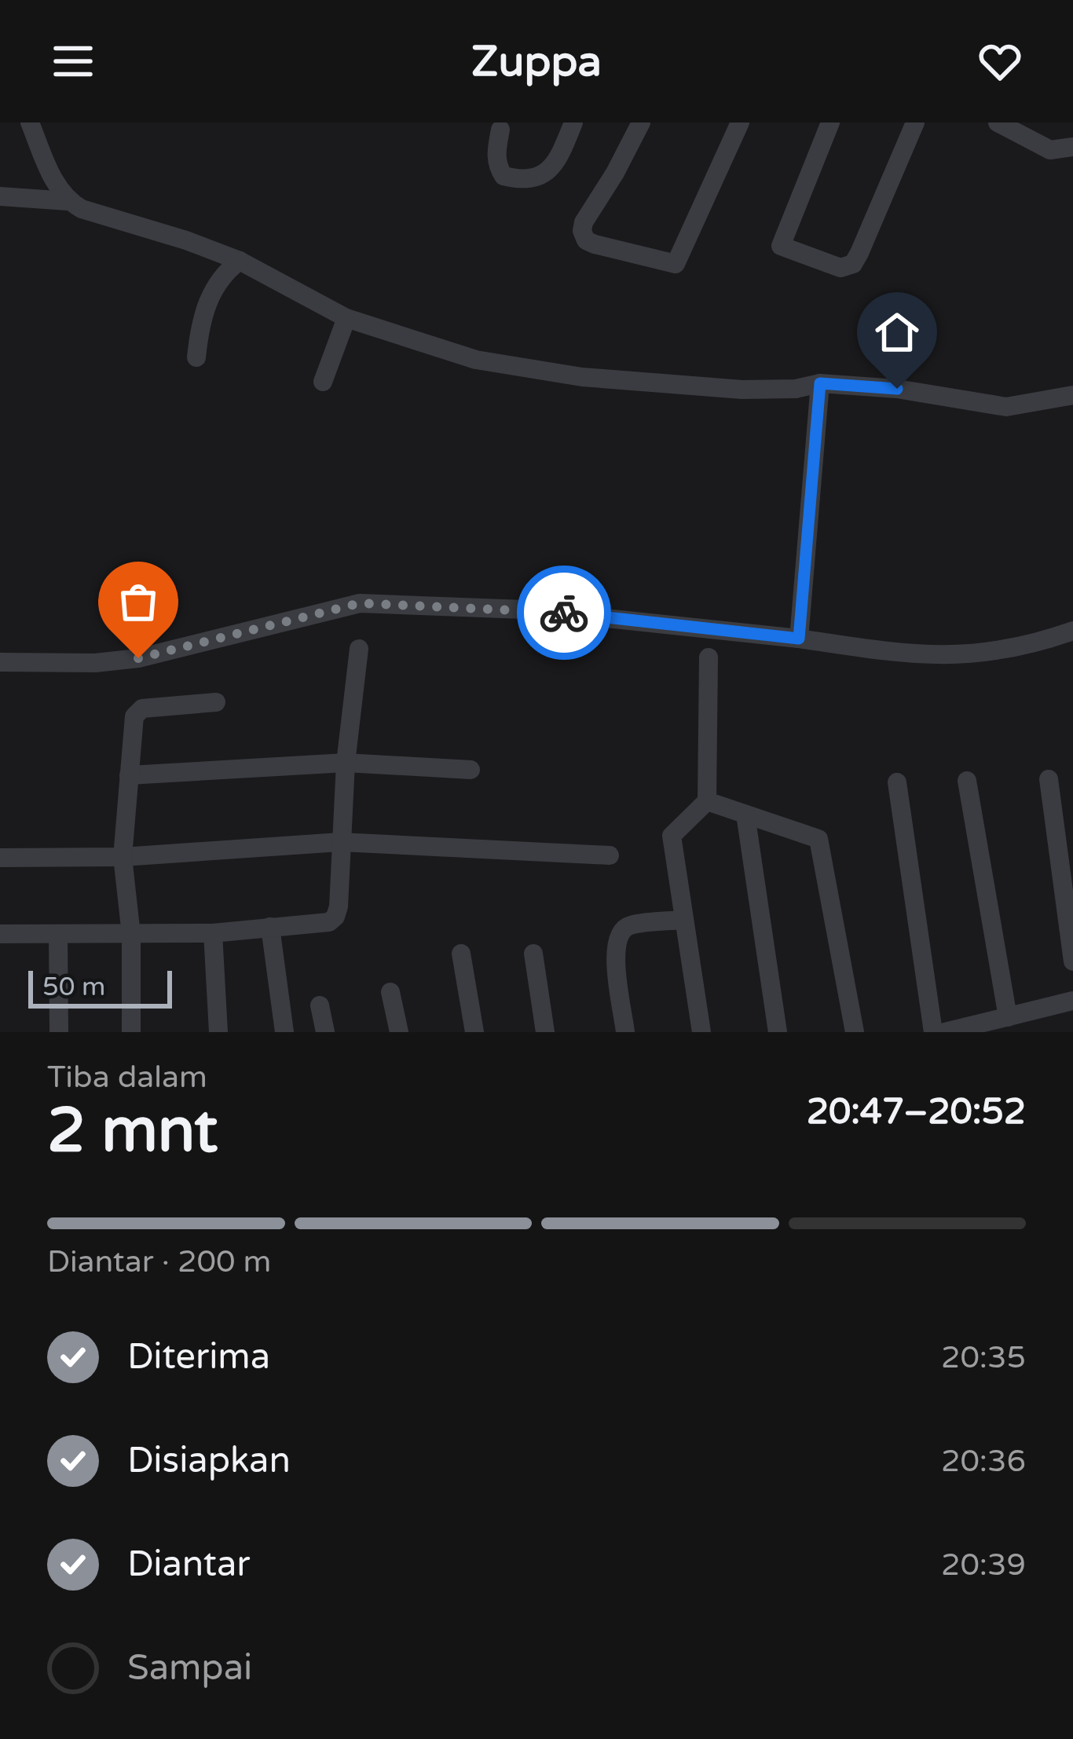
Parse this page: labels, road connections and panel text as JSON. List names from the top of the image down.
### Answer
{
  "scale_bar": "50 m",
  "page": {
    "header": "Zuppa",
    "scale": "50 m",
    "heading": ["2 mnt", "Tiba dalam", "20:47–20:52"],
    "bar": "Diantar · 200 m",
    "list": [
      ["Diterima", "20:35"],
      ["Disiapkan", "20:36"],
      ["Diantar", "20:39"],
      "Sampai"
    ]
  }
}
